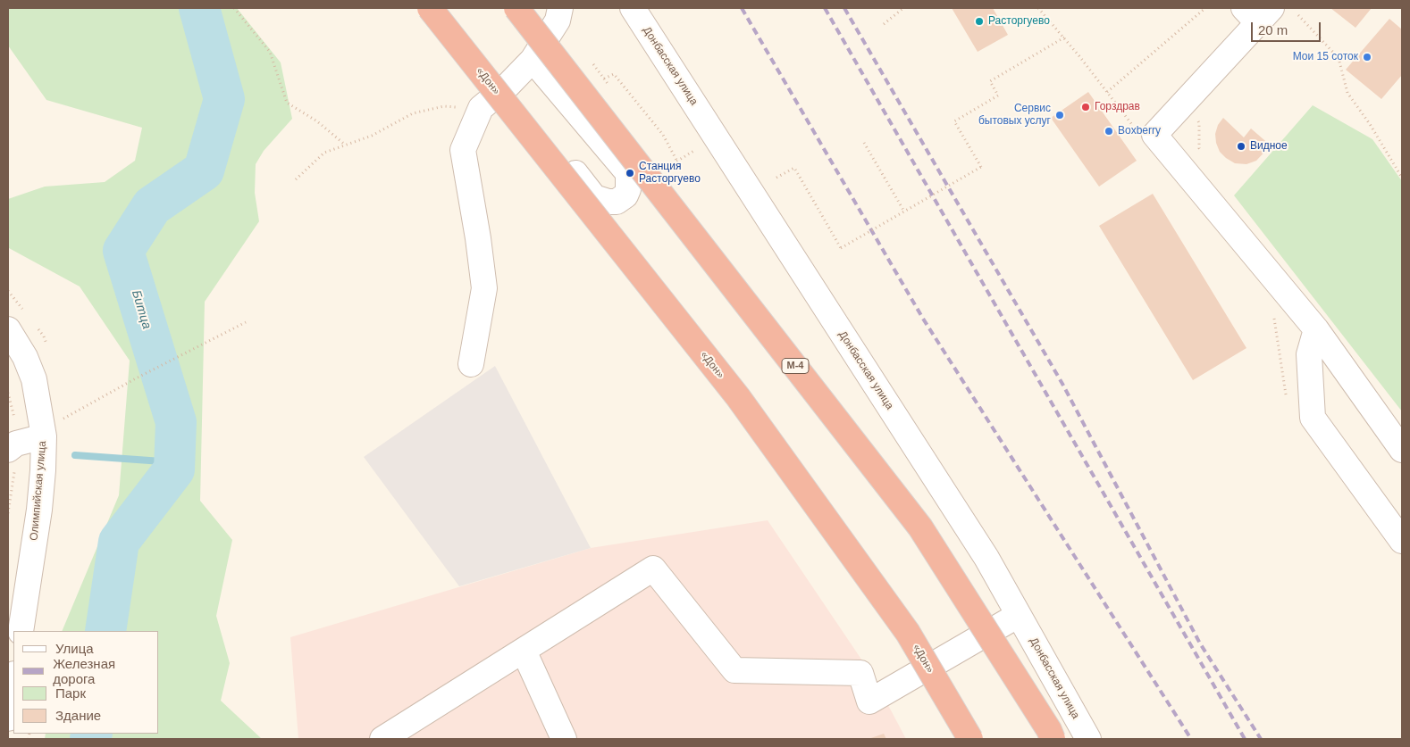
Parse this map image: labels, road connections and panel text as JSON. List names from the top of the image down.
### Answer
{
  "streets": {
    "highway": ["«Дон»", "М-4"],
    "street": ["Донбасская улица", "Олимпийская улица"]
  },
  "water": ["Битца"],
  "places": [
    "Расторгуево",
    "Мои 15 соток",
    "Горздрав",
    "Сервис бытовых услуг",
    "Boxberry",
    "Видное",
    "Станция Расторгуево"
  ],
  "legend": [
    "Улица",
    "Железная дорога",
    "Парк",
    "Здание"
  ],
  "scale_bar": "20 m"
}
